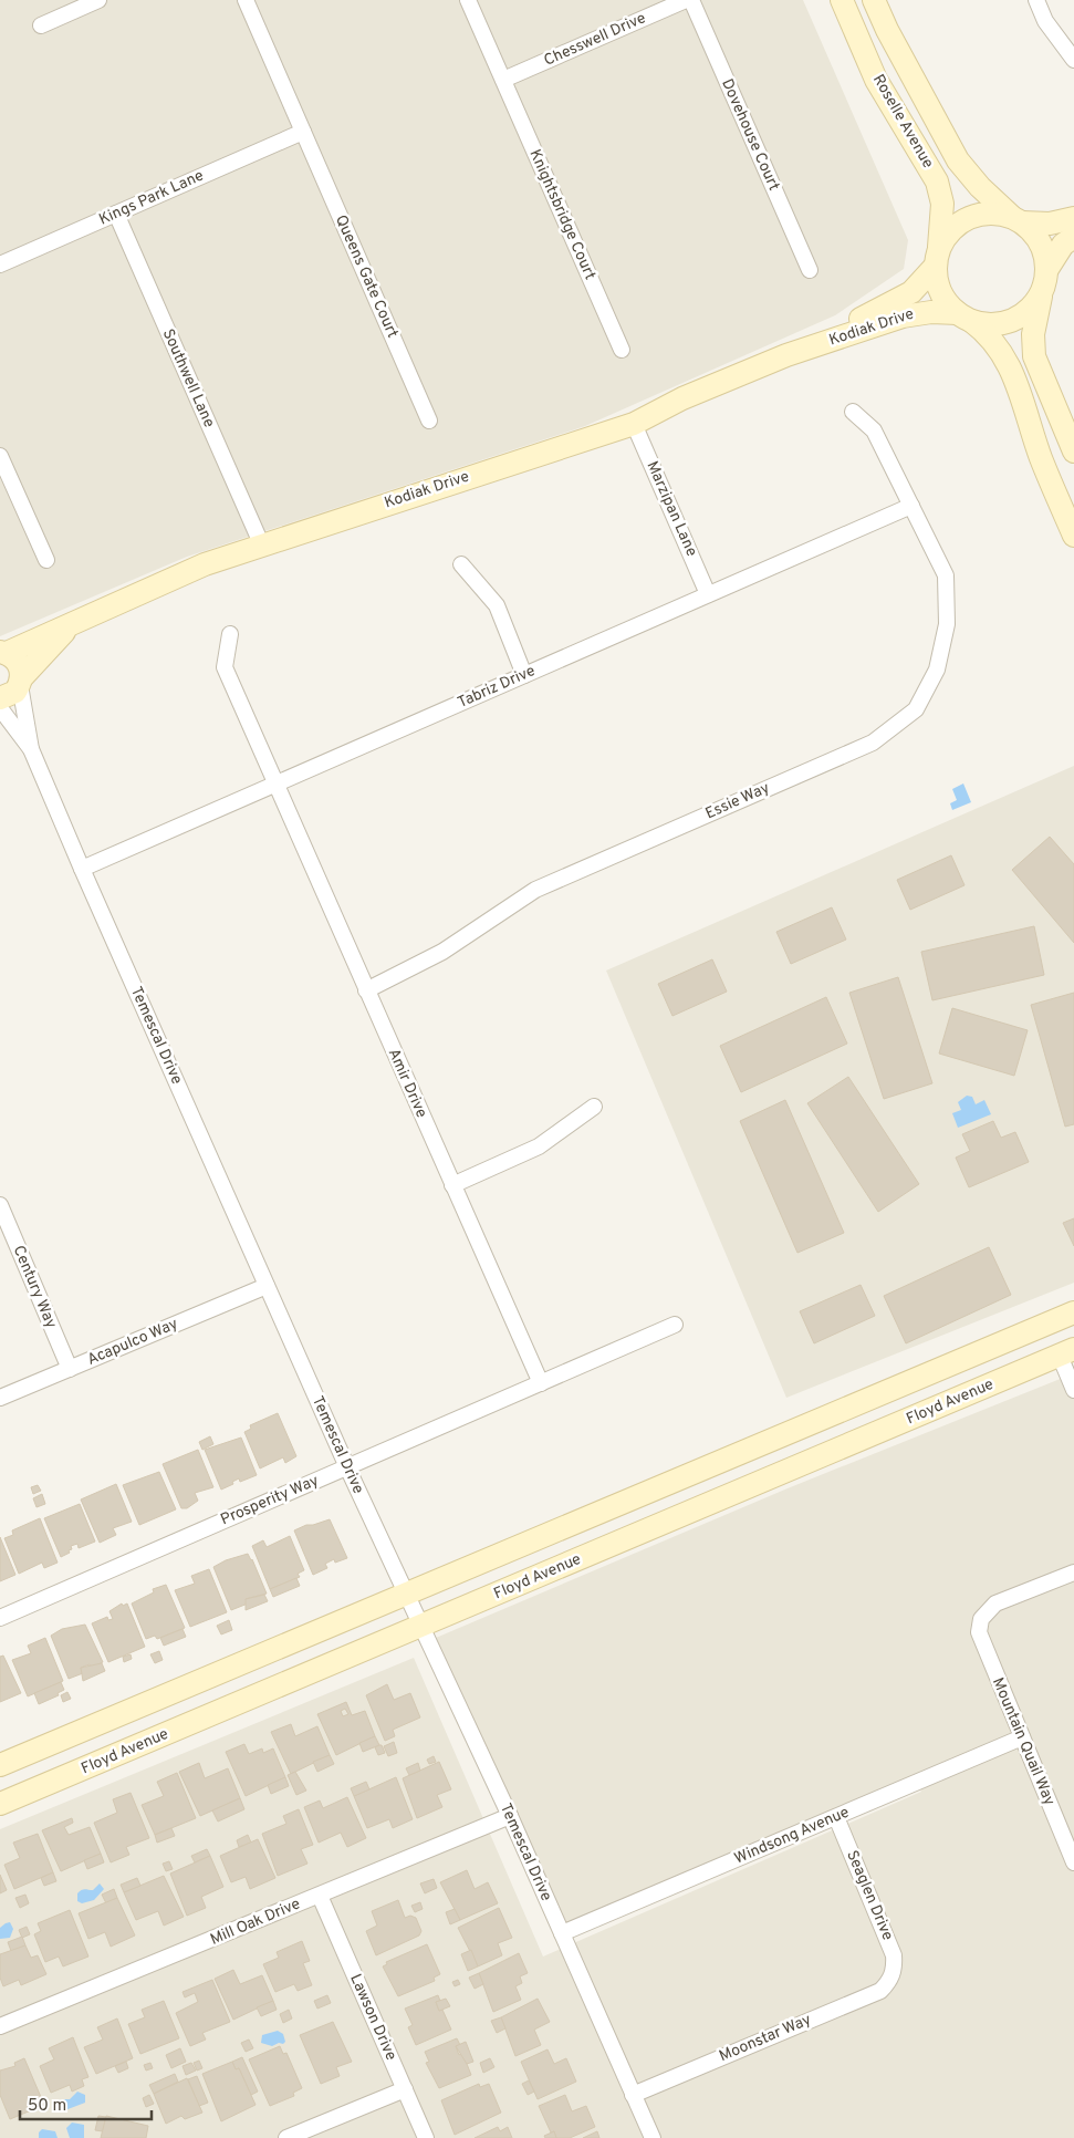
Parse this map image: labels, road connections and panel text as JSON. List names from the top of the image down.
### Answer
{
  "streets": {
    "street": [
      "Chesswell Drive",
      "Roselle Avenue",
      "Dovehouse Court",
      "Kings Park Lane",
      "Knightsbridge Court",
      "Queens Gate Court",
      "Kodiak Drive",
      "Southwell Lane",
      "Marzipan Lane",
      "Tabriz Drive",
      "Essie Way",
      "Temescal Drive",
      "Amir Drive",
      "Century Way",
      "Acapulco Way",
      "Floyd Avenue",
      "Prosperity Way",
      "Mountain Quail Way",
      "Windsong Avenue",
      "Seaglen Drive",
      "Mill Oak Drive",
      "Lawson Drive",
      "Moonstar Way"
    ]
  },
  "crossings": [
    ["Chesswell Drive", "Knightsbridge Court"],
    ["Roselle Avenue", "Kodiak Drive"],
    ["Kings Park Lane", "Queens Gate Court"],
    ["Kings Park Lane", "Southwell Lane"],
    ["Kodiak Drive", "Southwell Lane"],
    ["Kodiak Drive", "Marzipan Lane"],
    ["Kodiak Drive", "Temescal Drive"],
    ["Marzipan Lane", "Tabriz Drive"],
    ["Tabriz Drive", "Essie Way"],
    ["Tabriz Drive", "Temescal Drive"],
    ["Tabriz Drive", "Amir Drive"],
    ["Essie Way", "Amir Drive"],
    ["Temescal Drive", "Acapulco Way"],
    ["Temescal Drive", "Floyd Avenue"],
    ["Temescal Drive", "Prosperity Way"],
    ["Temescal Drive", "Windsong Avenue"],
    ["Temescal Drive", "Mill Oak Drive"],
    ["Temescal Drive", "Moonstar Way"],
    ["Amir Drive", "Prosperity Way"],
    ["Century Way", "Acapulco Way"],
    ["Mountain Quail Way", "Windsong Avenue"],
    ["Windsong Avenue", "Seaglen Drive"],
    ["Seaglen Drive", "Moonstar Way"],
    ["Mill Oak Drive", "Lawson Drive"]
  ],
  "scale_bar": "50 m"
}
